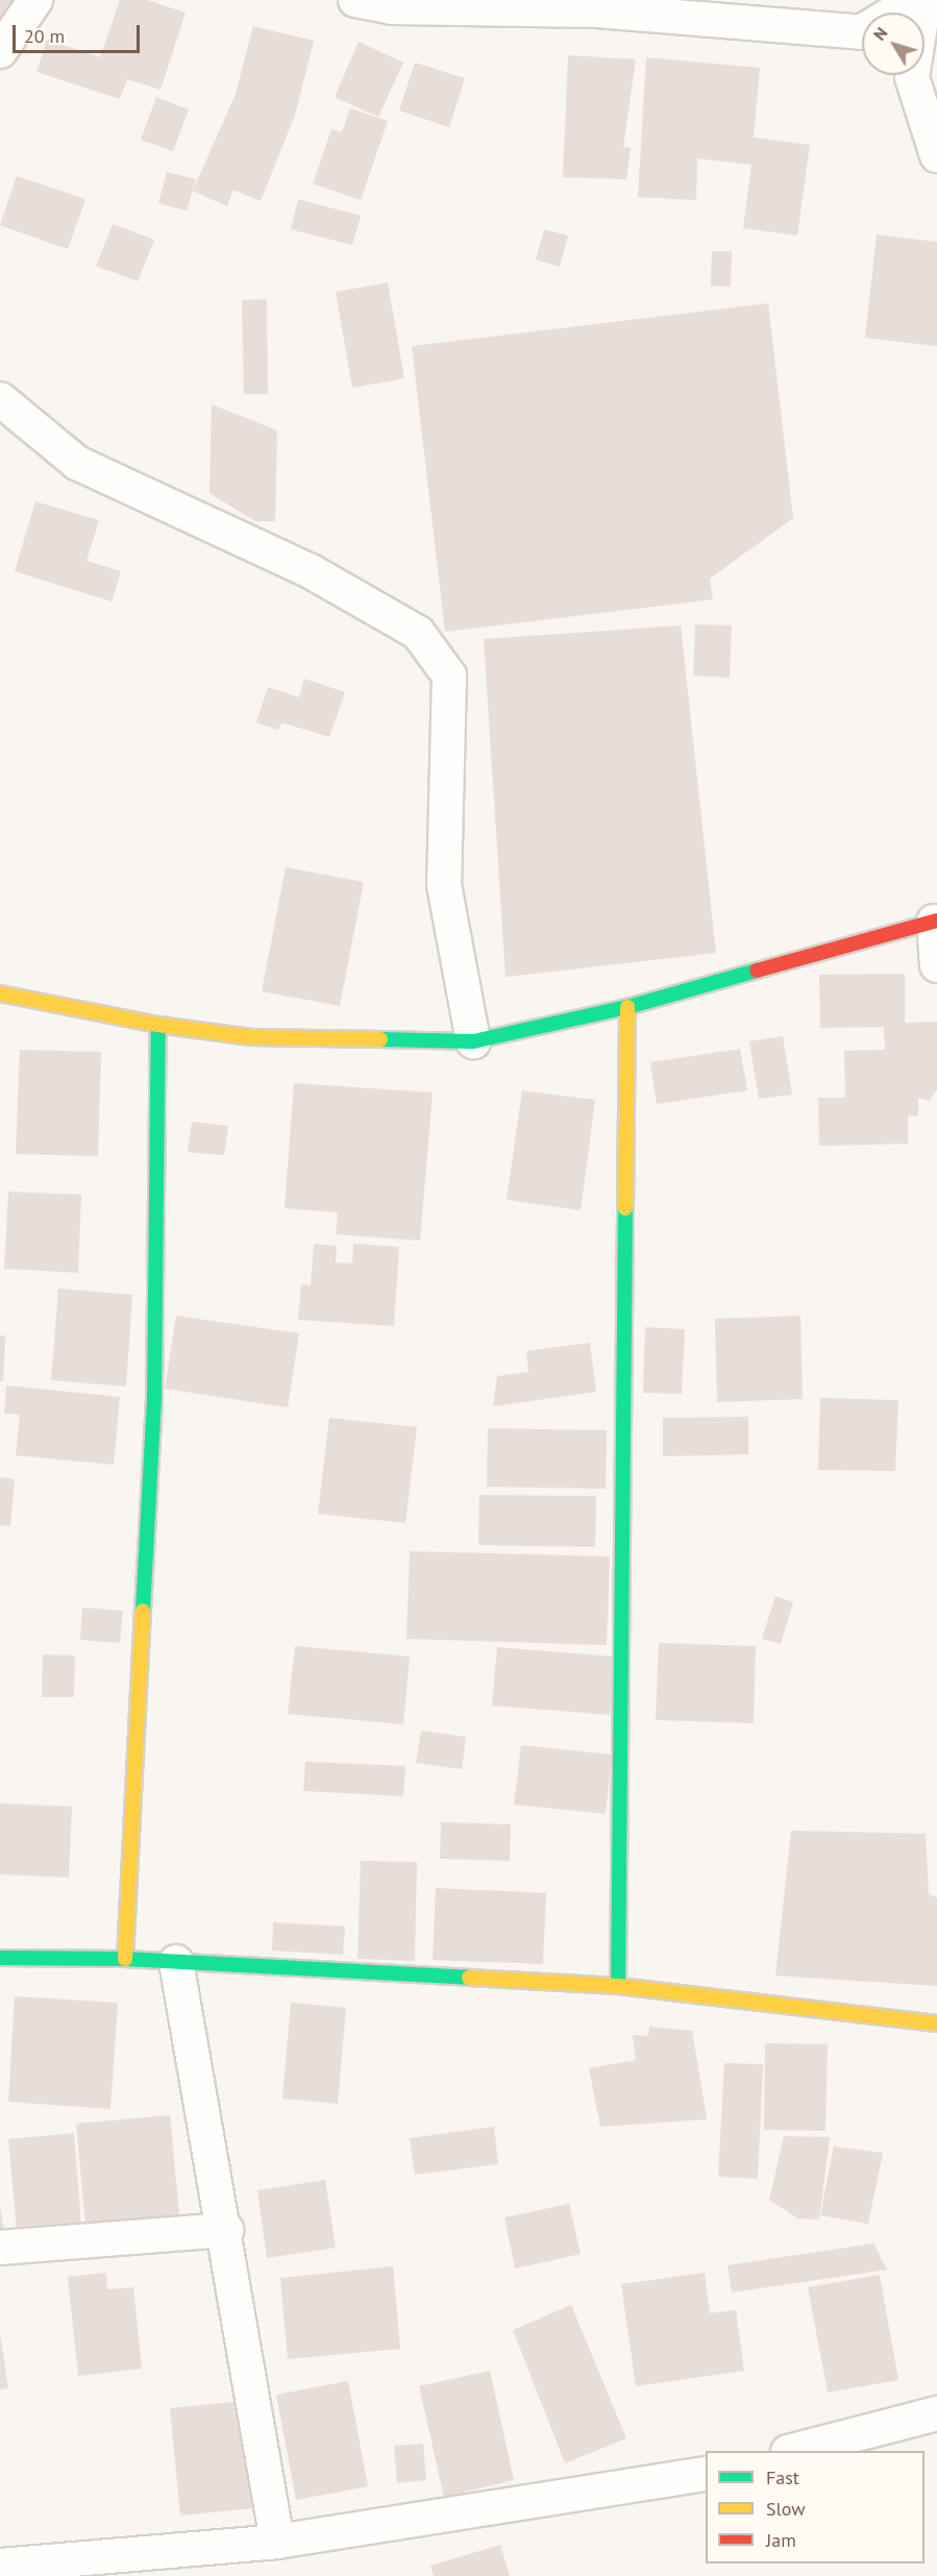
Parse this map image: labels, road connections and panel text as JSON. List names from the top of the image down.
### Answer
{
  "legend": ["Fast", "Slow", "Jam"],
  "scale_bar": "20 m",
  "north": "top left"
}
